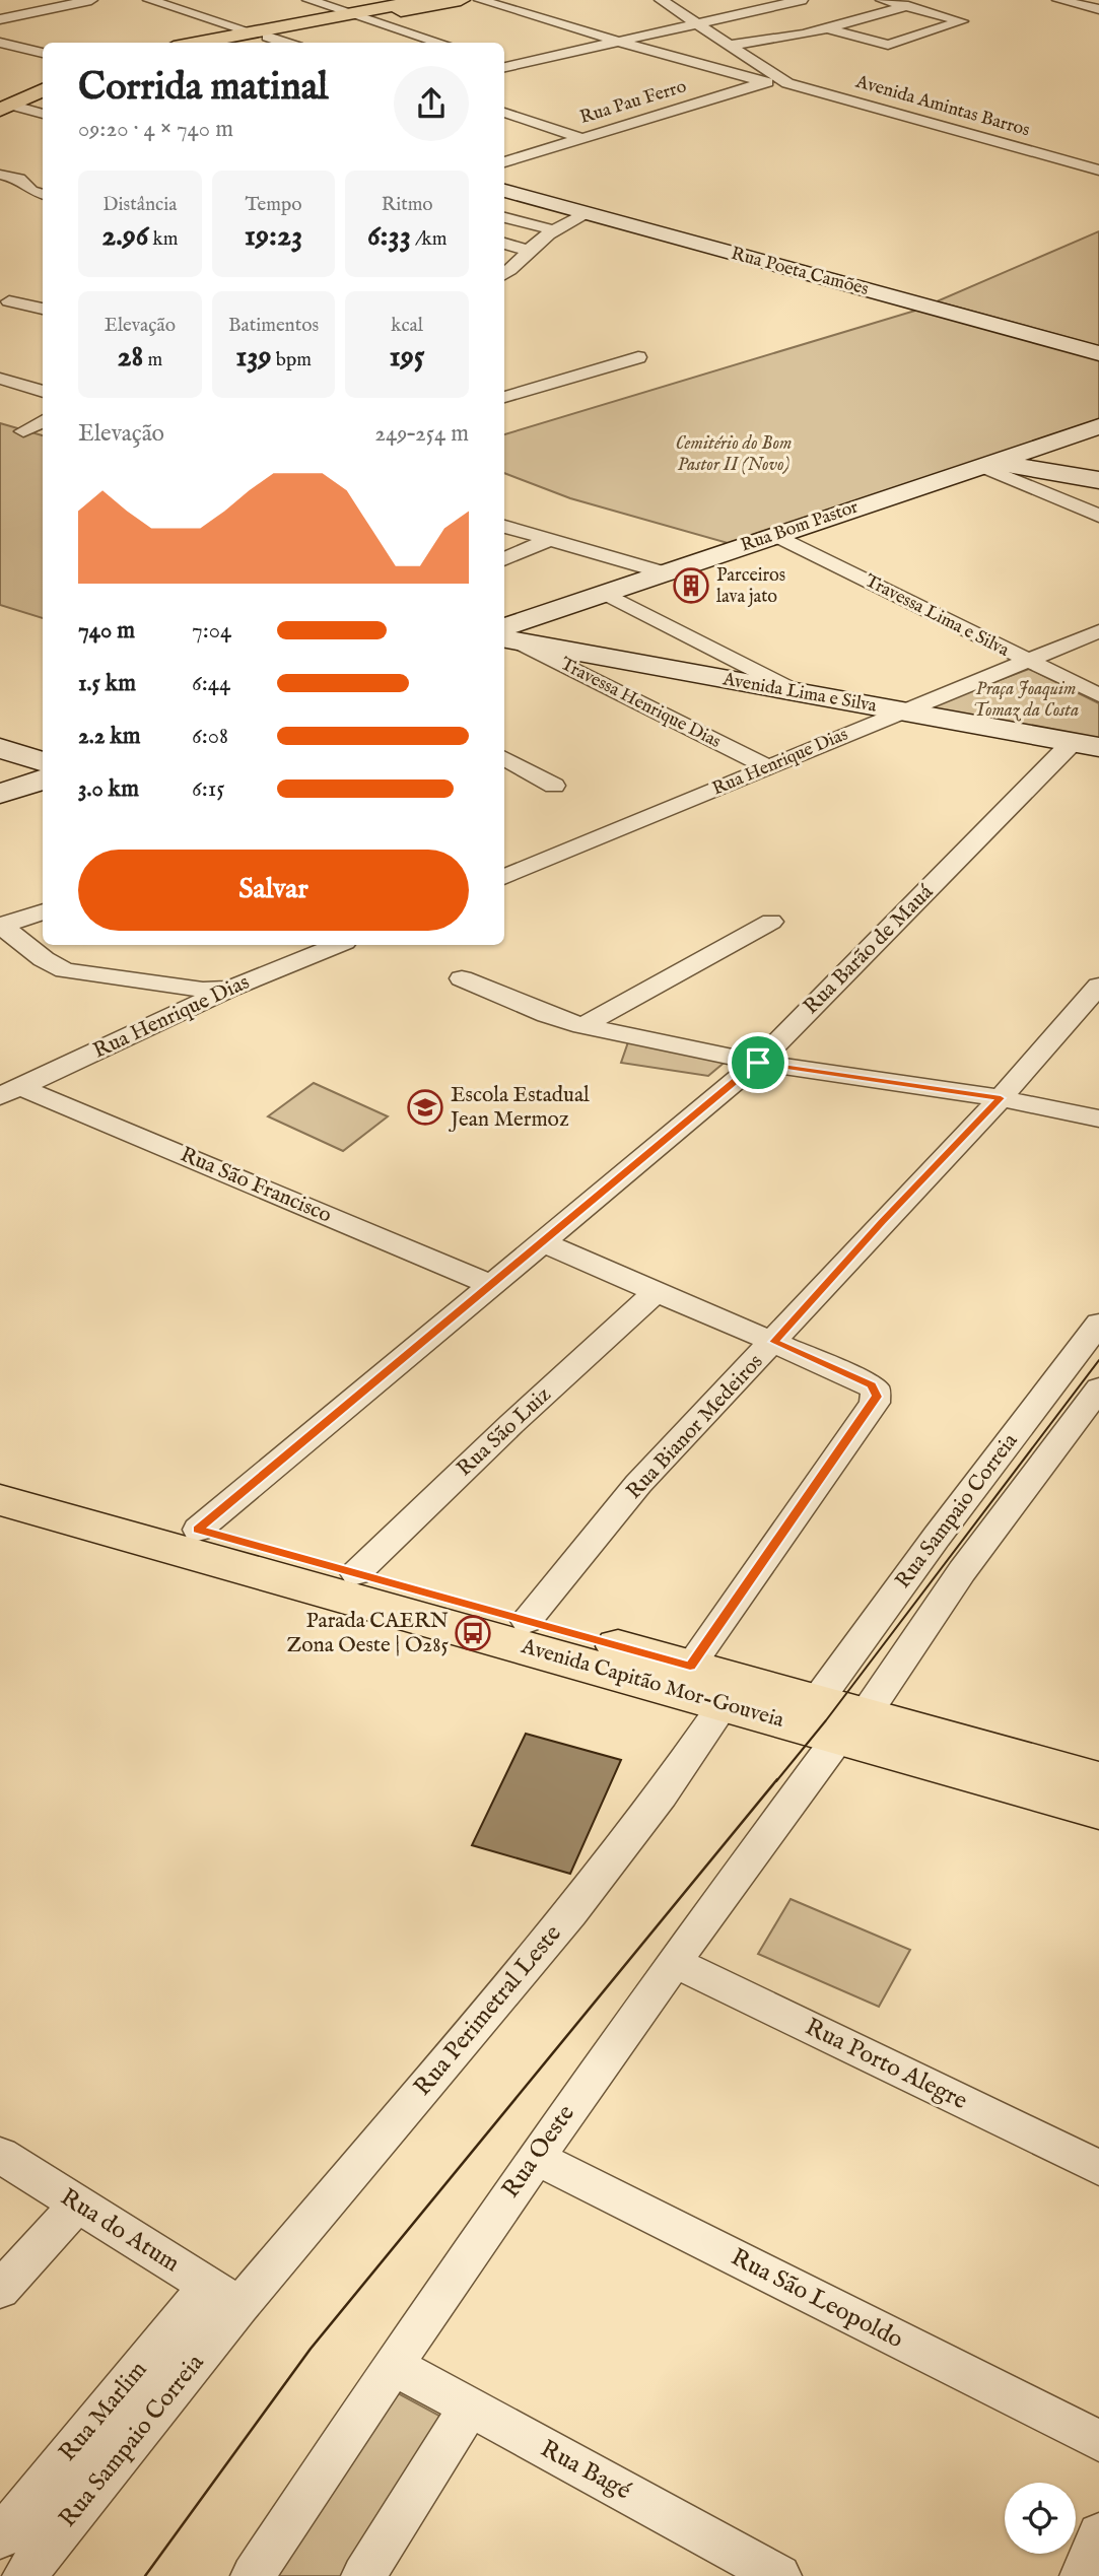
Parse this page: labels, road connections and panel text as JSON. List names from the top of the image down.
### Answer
{
  "streets": {
    "main road": [
      "Rua Poeta Camões",
      "Rua Bom Pastor",
      "Avenida Lima e Silva",
      "Avenida Capitão Mor-Gouveia"
    ],
    "street": [
      "Rua Pau Ferro",
      "Avenida Amintas Barros",
      "Travessa Lima e Silva",
      "Travessa Henrique Dias",
      "Rua Henrique Dias",
      "Rua Barão de Mauá",
      "Rua São Francisco",
      "Rua Bianor Medeiros",
      "Rua São Luiz",
      "Rua Sampaio Correia",
      "Rua Perimetral Leste",
      "Rua Porto Alegre",
      "Rua Oeste",
      "Rua do Atum",
      "Rua São Leopoldo",
      "Rua Marlim",
      "Rua Bagé"
    ]
  },
  "crossings": [
    ["Rua Pau Ferro", "Avenida Amintas Barros"],
    ["Rua Bom Pastor", "Travessa Lima e Silva"],
    ["Rua Bom Pastor", "Avenida Lima e Silva"],
    ["Rua Bom Pastor", "Travessa Henrique Dias"],
    ["Travessa Lima e Silva", "Rua Henrique Dias"],
    ["Avenida Lima e Silva", "Travessa Henrique Dias"],
    ["Avenida Lima e Silva", "Rua Henrique Dias"],
    ["Avenida Lima e Silva", "Rua Barão de Mauá"],
    ["Travessa Henrique Dias", "Rua Henrique Dias"],
    ["Rua Henrique Dias", "Rua São Francisco"],
    ["Rua Barão de Mauá", "Rua São Francisco"],
    ["Rua Barão de Mauá", "Avenida Capitão Mor-Gouveia"],
    ["Rua Bianor Medeiros", "Avenida Capitão Mor-Gouveia"],
    ["Rua São Luiz", "Avenida Capitão Mor-Gouveia"],
    ["Rua Sampaio Correia", "Avenida Capitão Mor-Gouveia"],
    ["Rua Sampaio Correia", "Rua Perimetral Leste"],
    ["Rua Sampaio Correia", "Rua Oeste"],
    ["Rua Sampaio Correia", "Rua do Atum"],
    ["Rua Sampaio Correia", "Rua Marlim"],
    ["Avenida Capitão Mor-Gouveia", "Rua Perimetral Leste"],
    ["Avenida Capitão Mor-Gouveia", "Rua Oeste"],
    ["Rua Perimetral Leste", "Rua do Atum"],
    ["Rua Perimetral Leste", "Rua Marlim"],
    ["Rua Porto Alegre", "Rua Oeste"],
    ["Rua Oeste", "Rua São Leopoldo"],
    ["Rua Oeste", "Rua Bagé"],
    ["Rua do Atum", "Rua Marlim"]
  ],
  "parks": ["Cemitério do Bom Pastor II (Novo)", "Praça Joaquim Tomaz da Costa"],
  "places": {
    "building": ["Parceiros lava jato"],
    "school or university": ["Escola Estadual Jean Mermoz"],
    "bus stop": ["Parada CAERN Zona Oeste | O285"]
  },
  "page": {
    "heading": ["Corrida matinal", "09:20 · 4 × 740 m"],
    "stats": [
      ["Distância", "2.96 km"],
      ["Tempo", "19:23"],
      ["Ritmo", "6:33 /km"],
      ["Elevação", "28 m"],
      ["Batimentos", "139 bpm"],
      ["kcal", "195"]
    ],
    "chart": ["Elevação", "249–254 m"],
    "list": [
      {
        "name": "740 m",
        "note": "7:04"
      },
      {
        "name": "1.5 km",
        "note": "6:44"
      },
      {
        "name": "2.2 km",
        "note": "6:08"
      },
      {
        "name": "3.0 km",
        "note": "6:15"
      }
    ],
    "buttons": "Salvar"
  }
}
